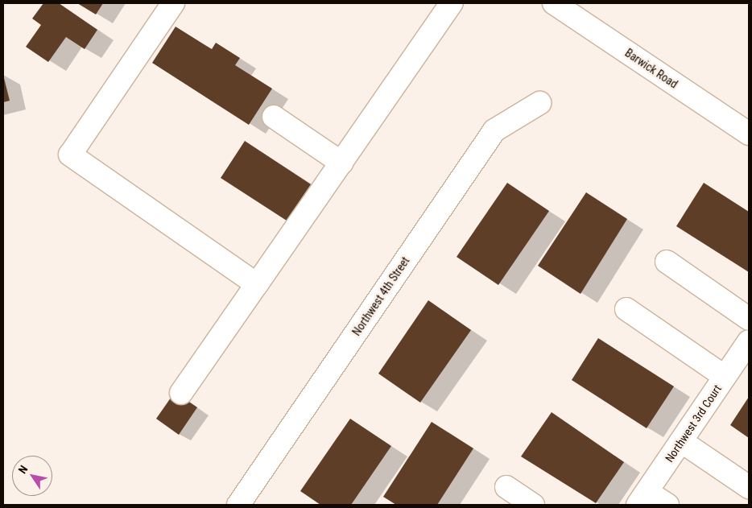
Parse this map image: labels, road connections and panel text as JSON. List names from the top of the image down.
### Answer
{
  "streets": {
    "street": ["Barwick Road", "Northwest 4th Street", "Northwest 3rd Court"]
  },
  "north": "top left"
}
